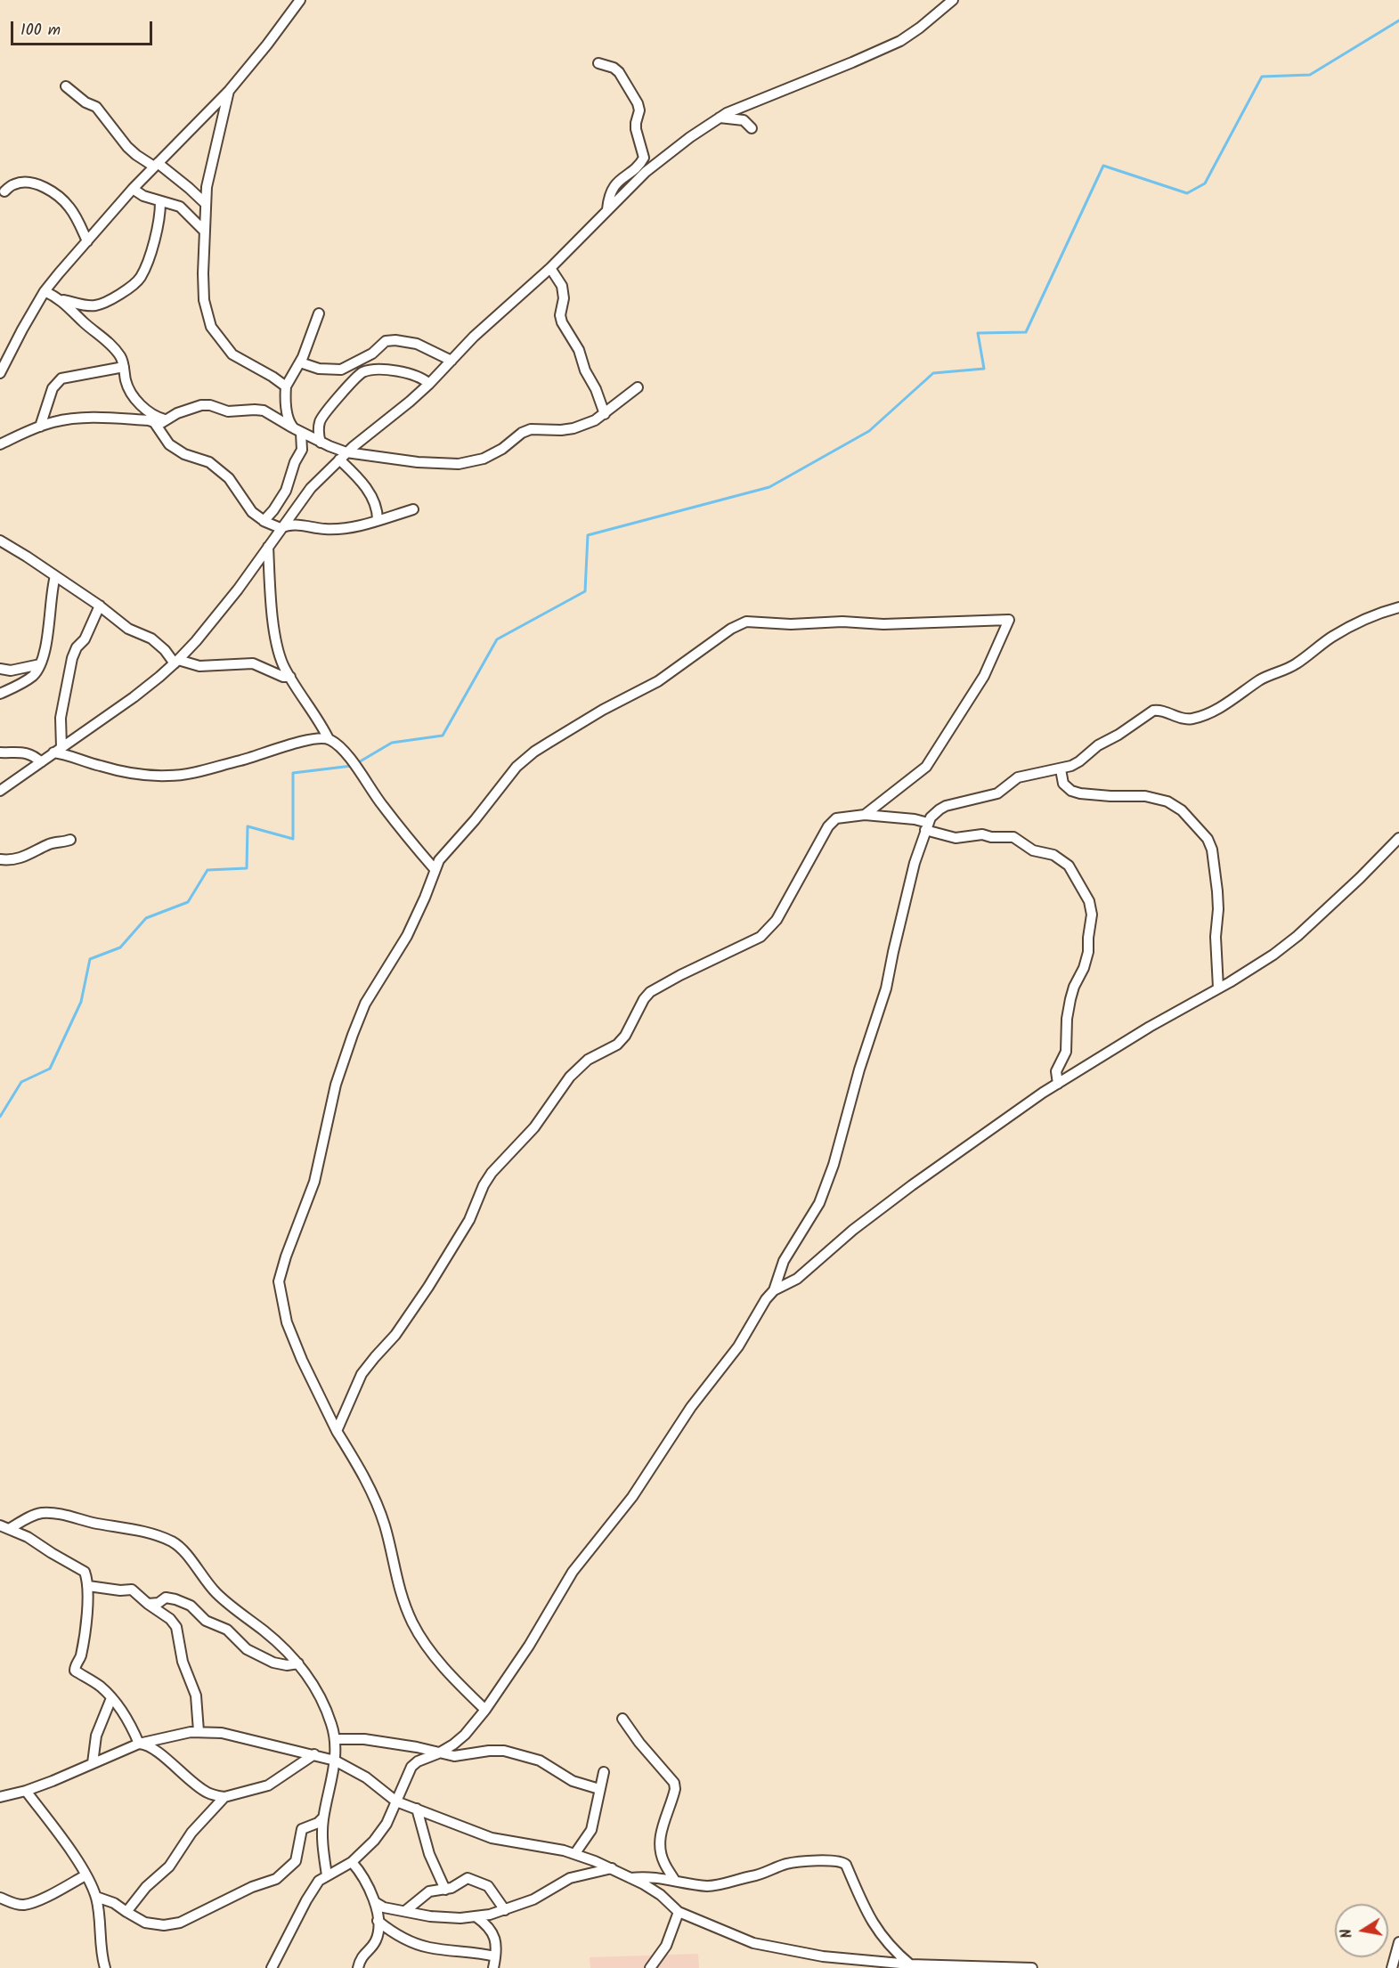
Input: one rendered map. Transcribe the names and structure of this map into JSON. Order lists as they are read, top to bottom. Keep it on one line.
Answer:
{"scale_bar":"100 m","north":"left"}
